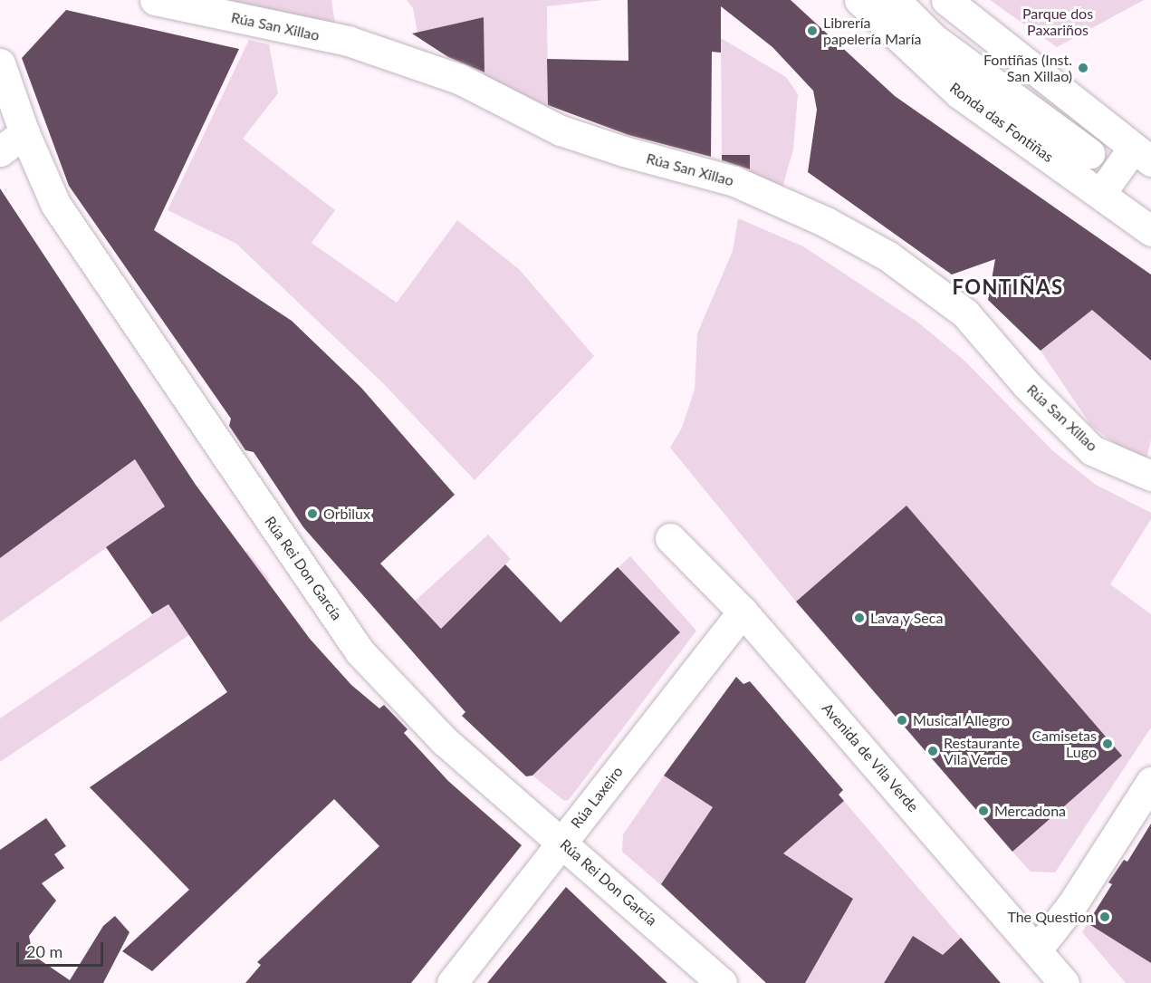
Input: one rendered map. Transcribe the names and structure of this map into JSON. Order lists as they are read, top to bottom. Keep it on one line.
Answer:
{"streets":{"street":["Rúa San Xillao","Ronda das Fontiñas","Rúa Rei Don García","Avenida de Vila Verde","Rúa Laxeiro"]},"crossings":[["Rúa Rei Don García","Rúa Laxeiro"],["Avenida de Vila Verde","Rúa Laxeiro"]],"districts":["FONTIÑAS"],"parks":["Parque dos Paxariños"],"places":["Librería papelería María","Fontiñas (Inst. San Xillao)","Orbilux","Lava y Seca","Musical Allegro","Camisetas Lugo","Restaurante Vila Verde","Mercadona","The Question"],"scale_bar":"20 m"}
